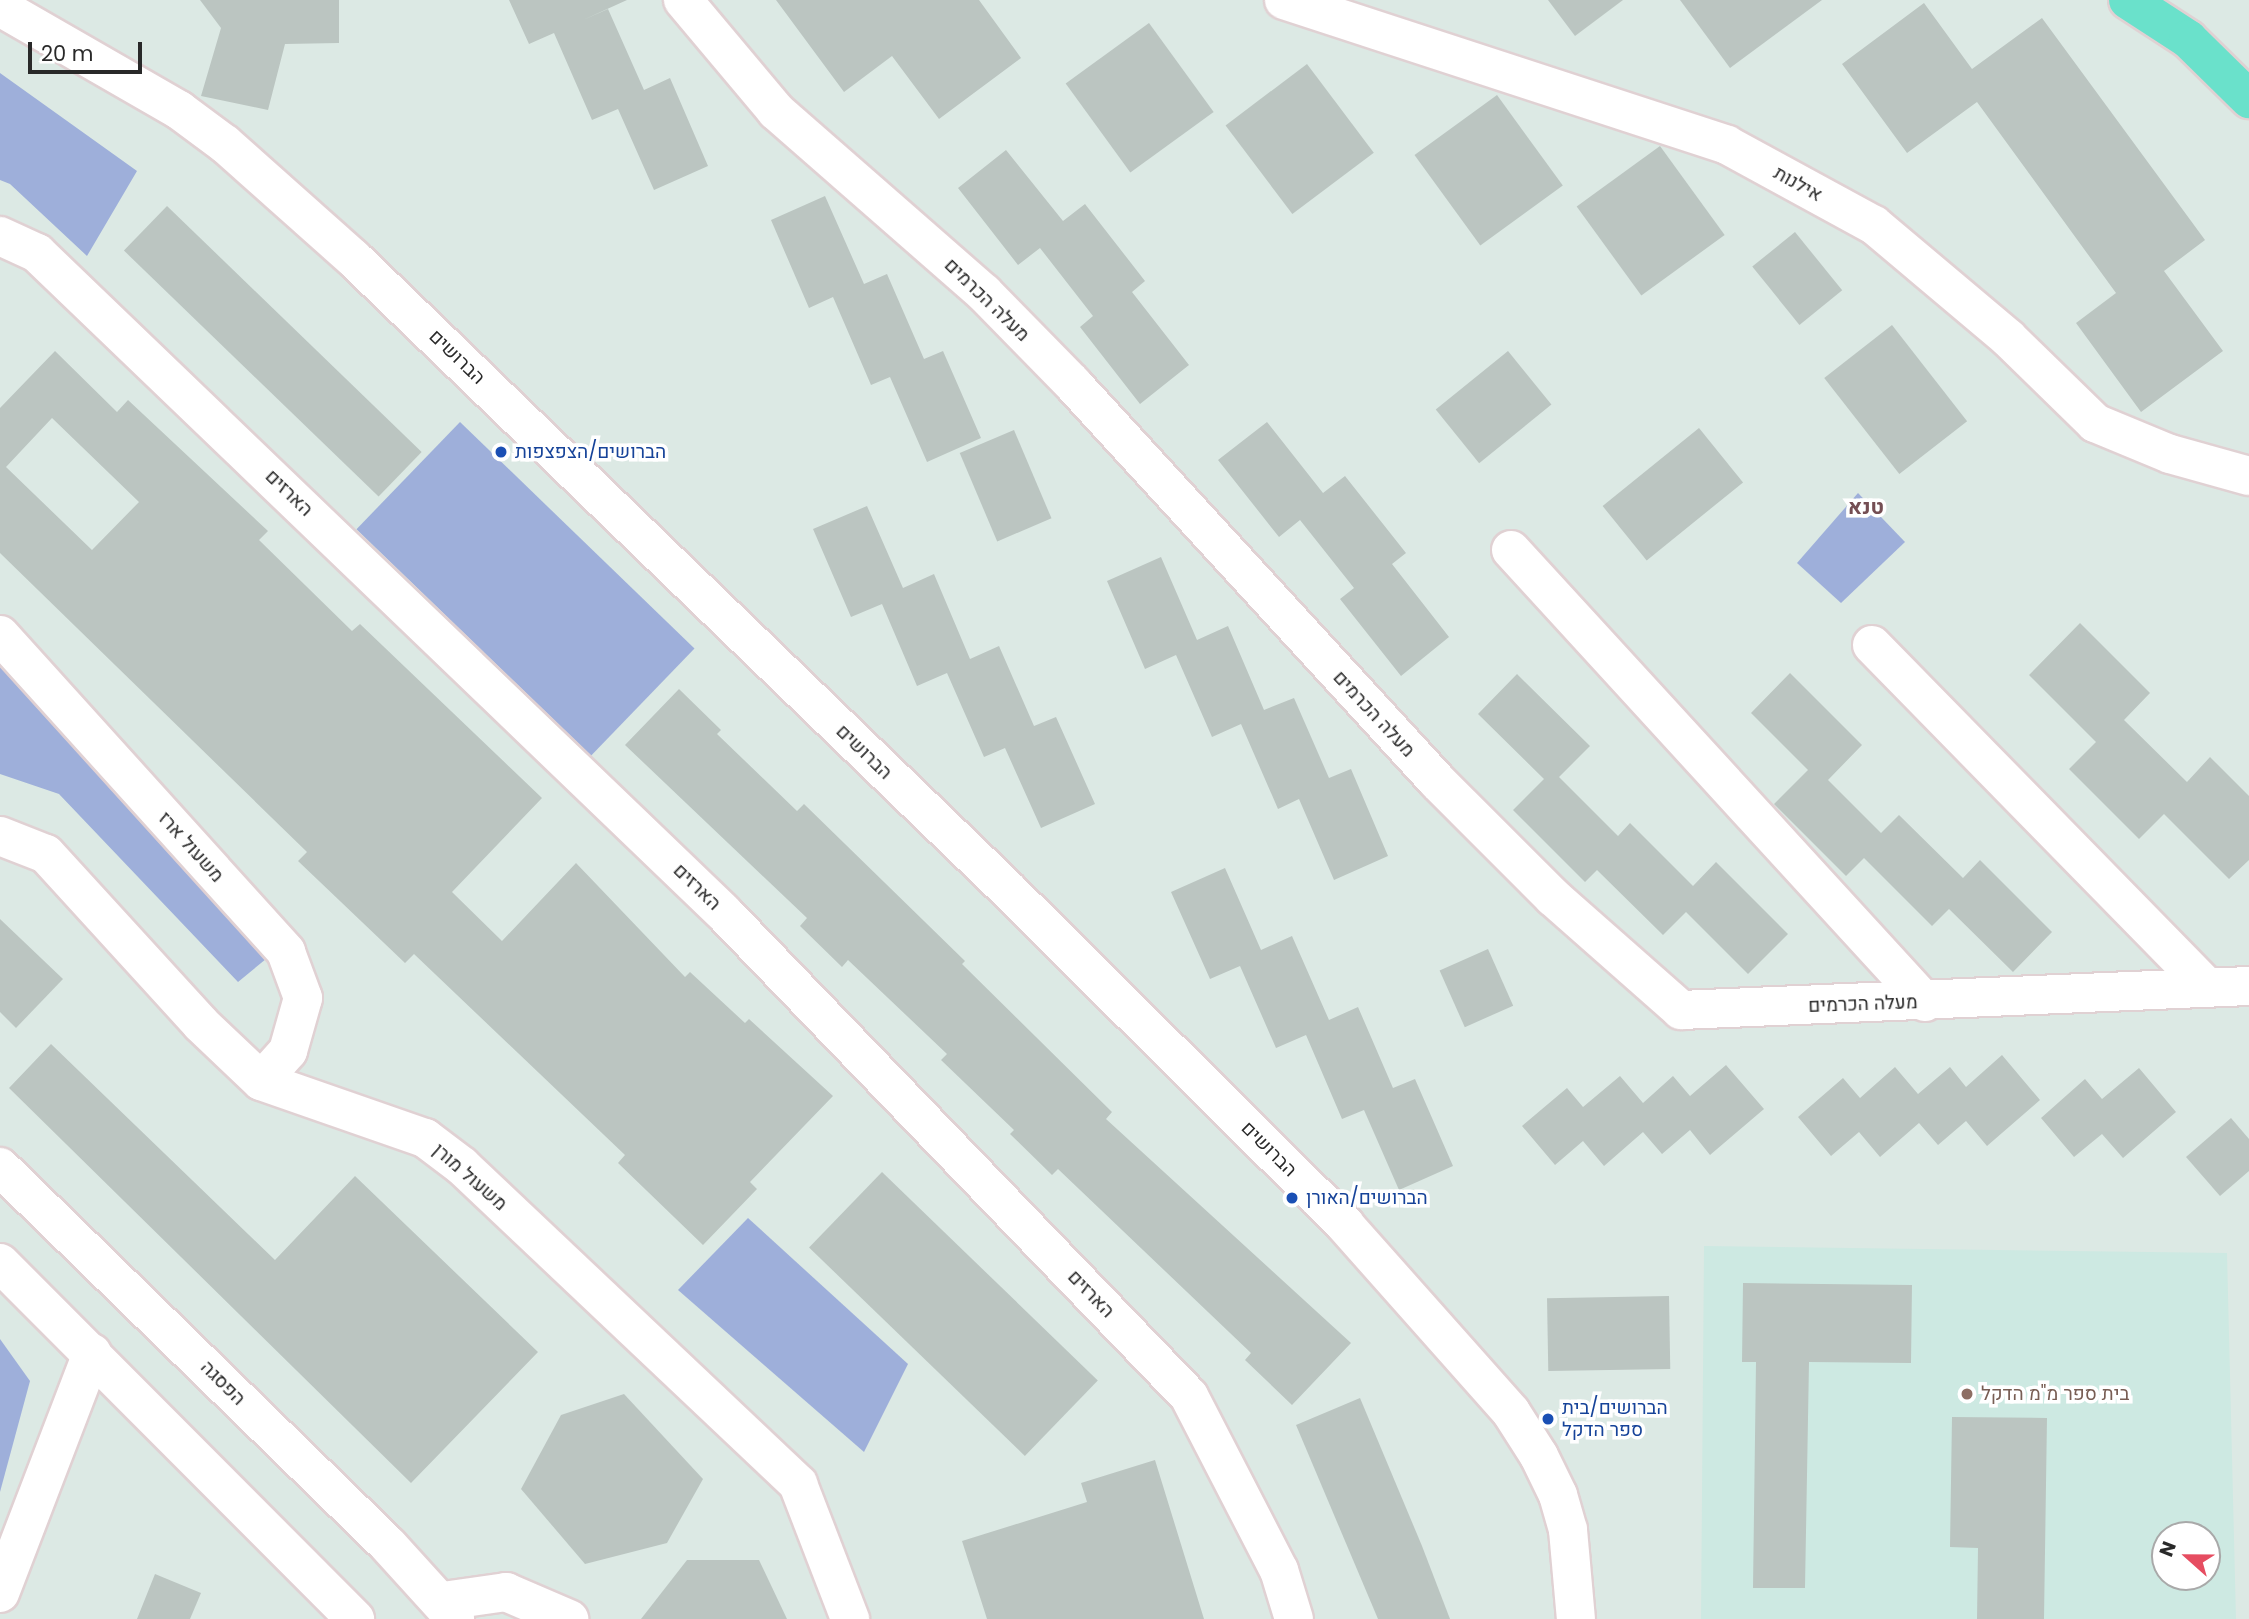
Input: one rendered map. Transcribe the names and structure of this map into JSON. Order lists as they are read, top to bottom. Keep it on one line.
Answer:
{"streets":{"street":["אילנות","מעלה הכרמים","הברושים","הארזים","משעול ארז","משעול מורן","הפסגה"]},"crossings":[["משעול ארז","משעול מורן"]],"districts":["טנא"],"places":["הברושים/הצפצפות","הברושים/האורן","בית ספר מ\"מ הדקל","הברושים/בית ספר הדקל"],"scale_bar":"20 m","north":"left"}
